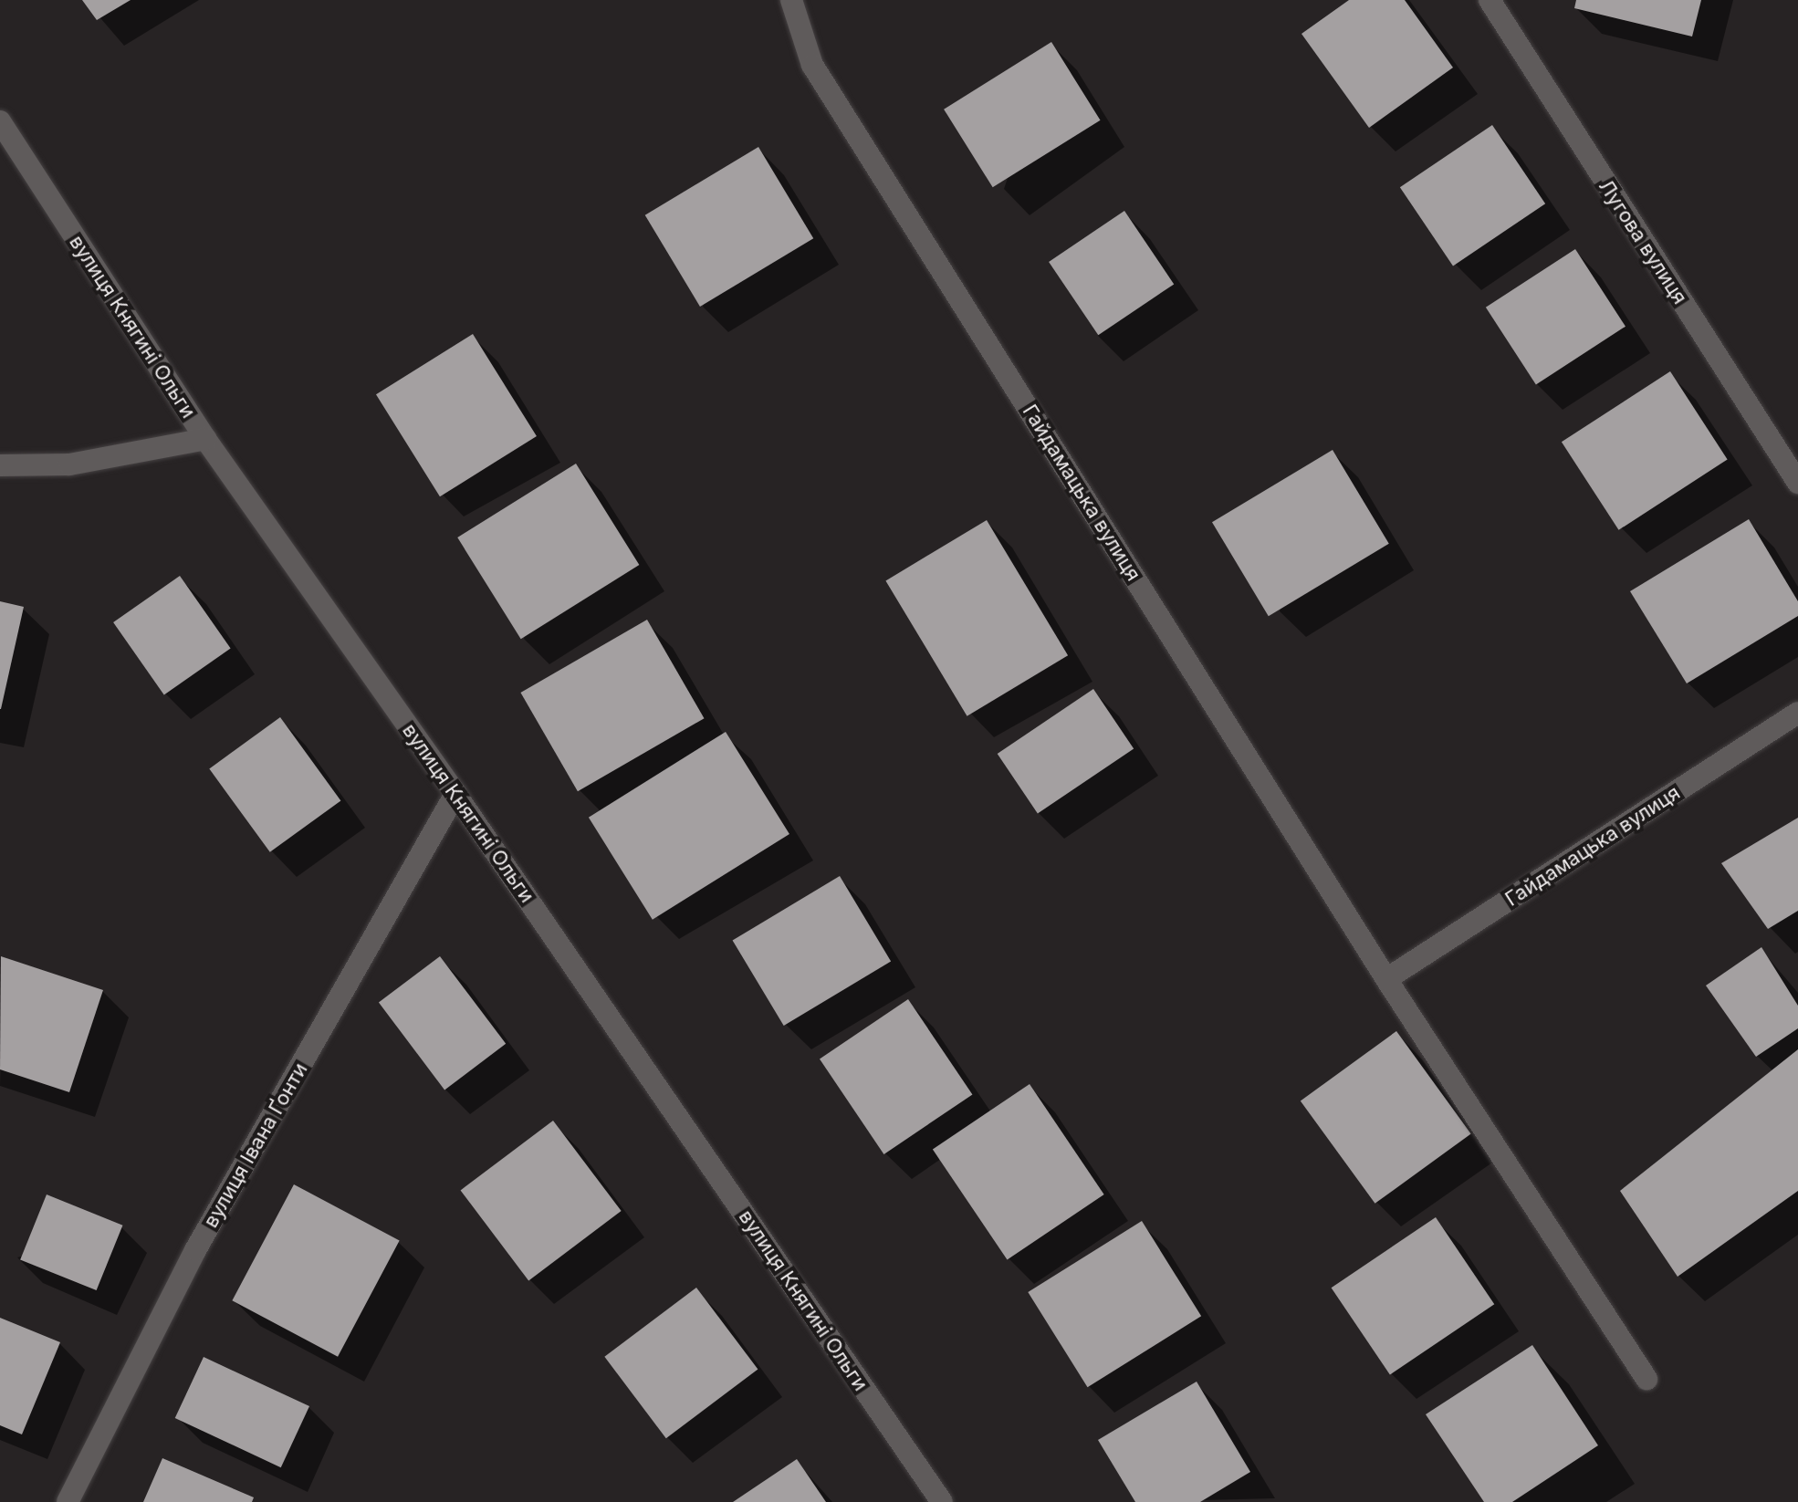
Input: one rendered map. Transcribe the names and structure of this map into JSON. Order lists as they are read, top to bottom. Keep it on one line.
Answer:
{"streets":{"street":["Лугова вулиця","вулиця Княгині Ольги","Гайдамацька вулиця","вулиця Івана Ґонти"]},"crossings":[["вулиця Княгині Ольги","вулиця Івана Ґонти"]]}
